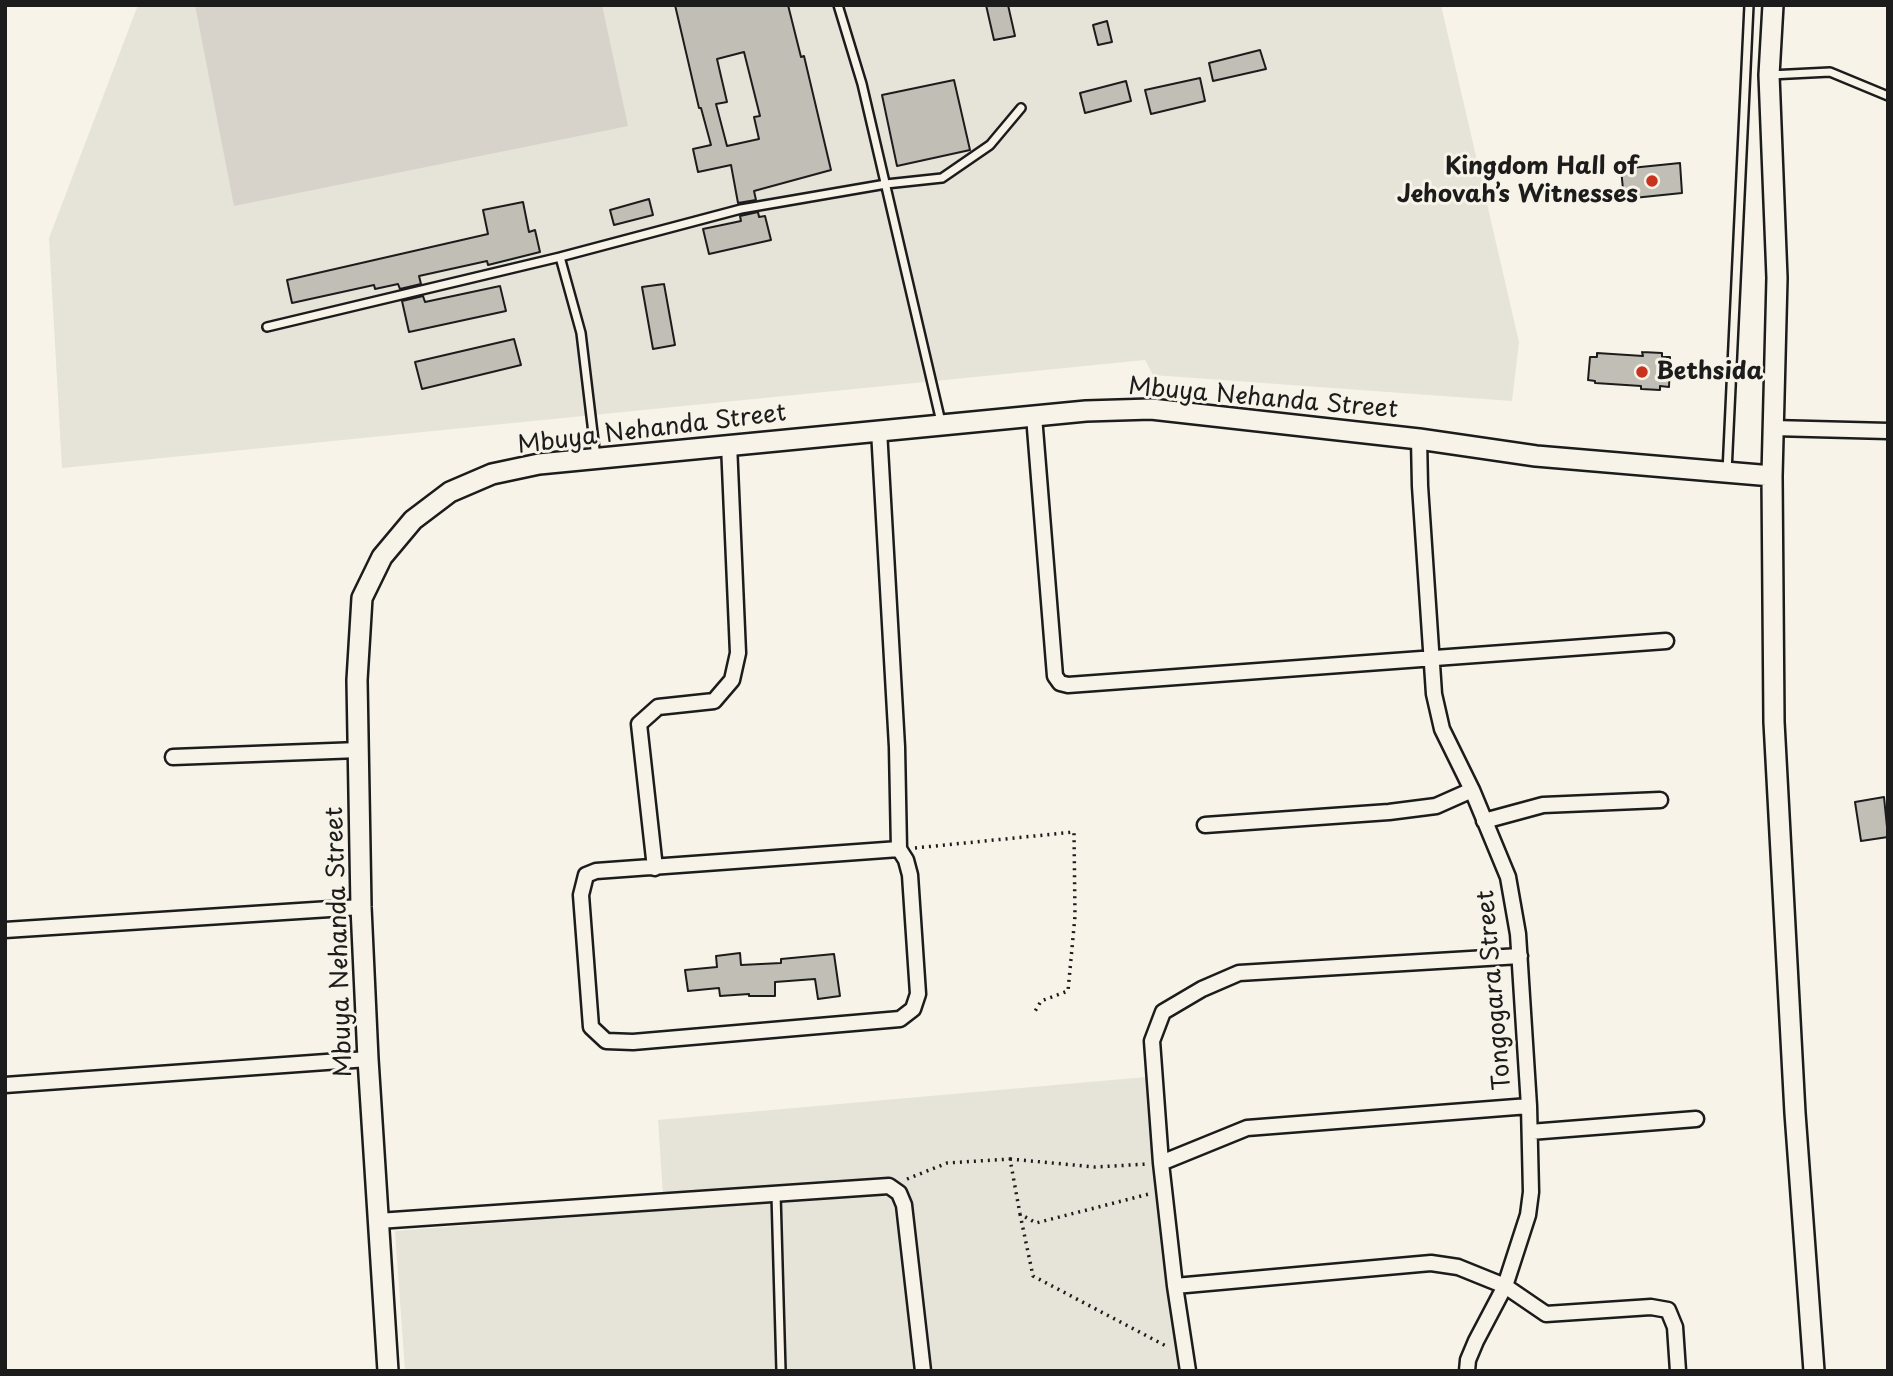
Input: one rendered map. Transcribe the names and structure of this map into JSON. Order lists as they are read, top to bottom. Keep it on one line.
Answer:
{"streets":{"street":["Mbuya Nehanda Street","Tongogara Street"]},"crossings":[["Mbuya Nehanda Street","Tongogara Street"]],"places":["Kingdom Hall of Jehovah’s Witnesses","Bethsida"]}
